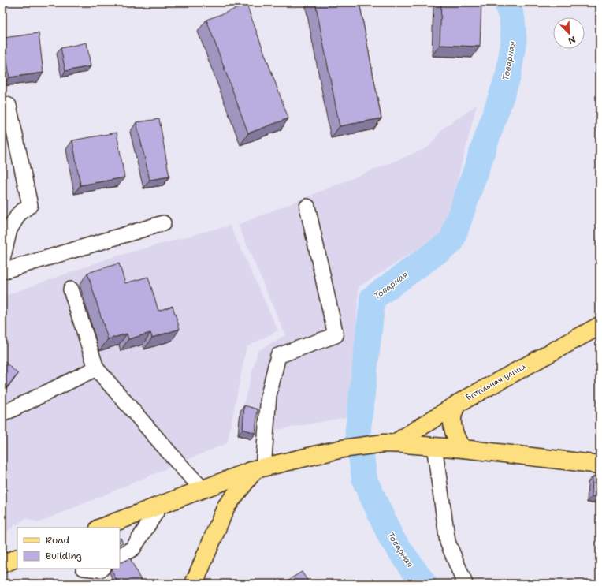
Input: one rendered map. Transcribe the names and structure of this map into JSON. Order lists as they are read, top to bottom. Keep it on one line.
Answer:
{"streets":{"main road":["Батальная улица"]},"water":["Товарная"],"legend":["Road","Building"],"north":"bottom right"}
